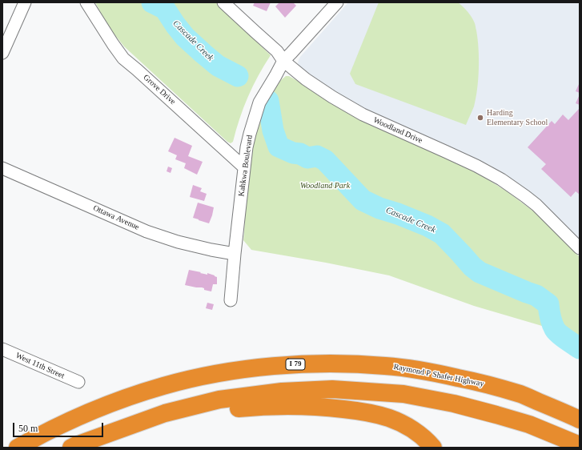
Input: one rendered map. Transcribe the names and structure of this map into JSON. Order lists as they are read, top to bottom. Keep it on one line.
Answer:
{"streets":{"highway":["I 79","Raymond P Shafer Highway"],"street":["Grove Drive","Woodland Drive","Kahkwa Boulevard","Ottawa Avenue","West 11th Street"]},"crossings":[["Grove Drive","Kahkwa Boulevard"],["Woodland Drive","Kahkwa Boulevard"],["Kahkwa Boulevard","Ottawa Avenue"]],"water":["Cascade Creek"],"parks":["Woodland Park"],"places":["Harding Elementary School"],"scale_bar":"50 m"}
